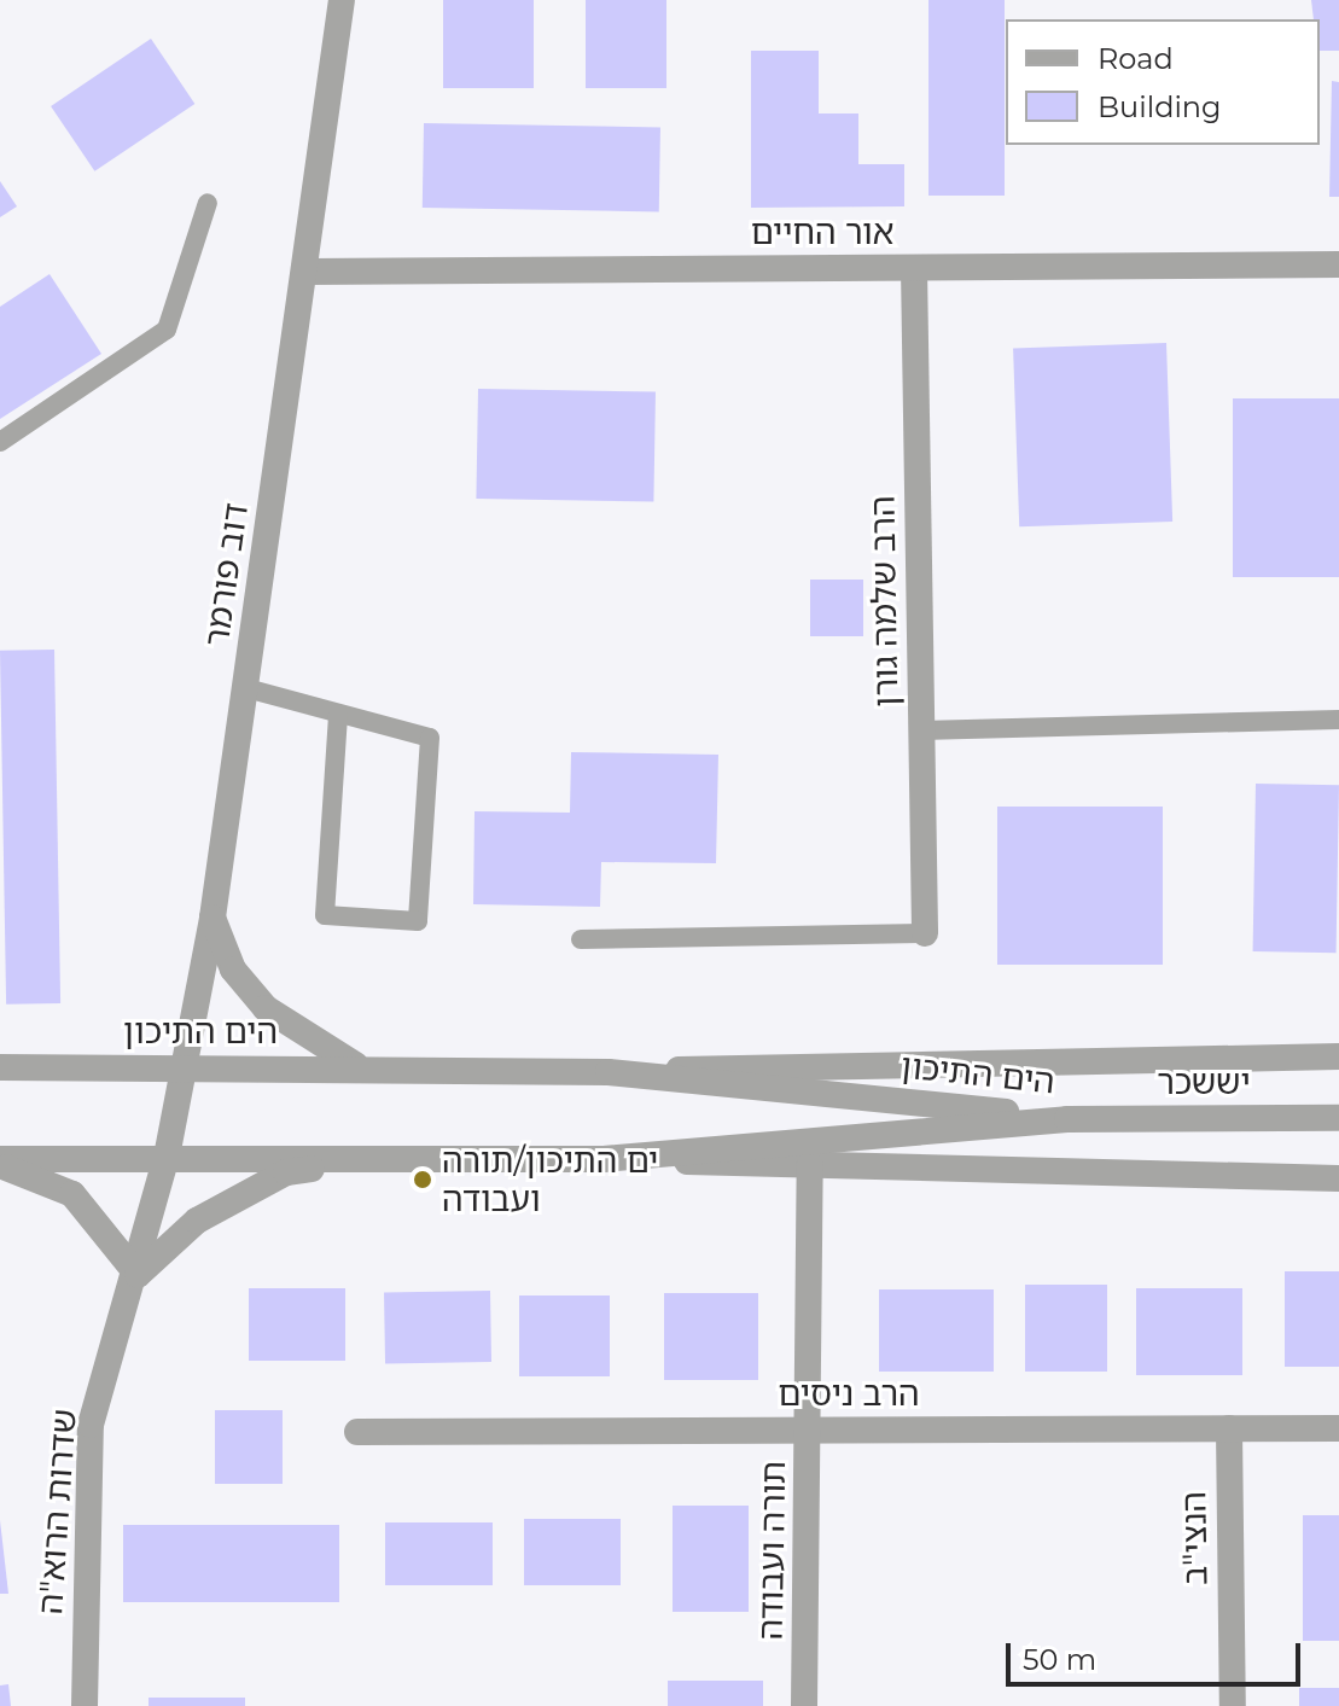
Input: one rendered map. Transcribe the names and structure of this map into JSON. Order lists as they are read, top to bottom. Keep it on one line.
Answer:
{"streets":{"street":["אור החיים","דוב פורמר","הרב שלמה גורן","הים התיכון","יששכר","הרב ניסים","שדרות הרוא\"ה","הנצי\"ב","תורה ועבודה"]},"crossings":[["אור החיים","דוב פורמר"],["אור החיים","הרב שלמה גורן"],["דוב פורמר","הים התיכון"],["דוב פורמר","שדרות הרוא\"ה"],["הים התיכון","יששכר"],["הים התיכון","שדרות הרוא\"ה"],["הרב ניסים","הנצי\"ב"],["הרב ניסים","תורה ועבודה"]],"places":["ים התיכון/תורה ועבודה"],"legend":["Road","Building"],"scale_bar":"50 m"}
